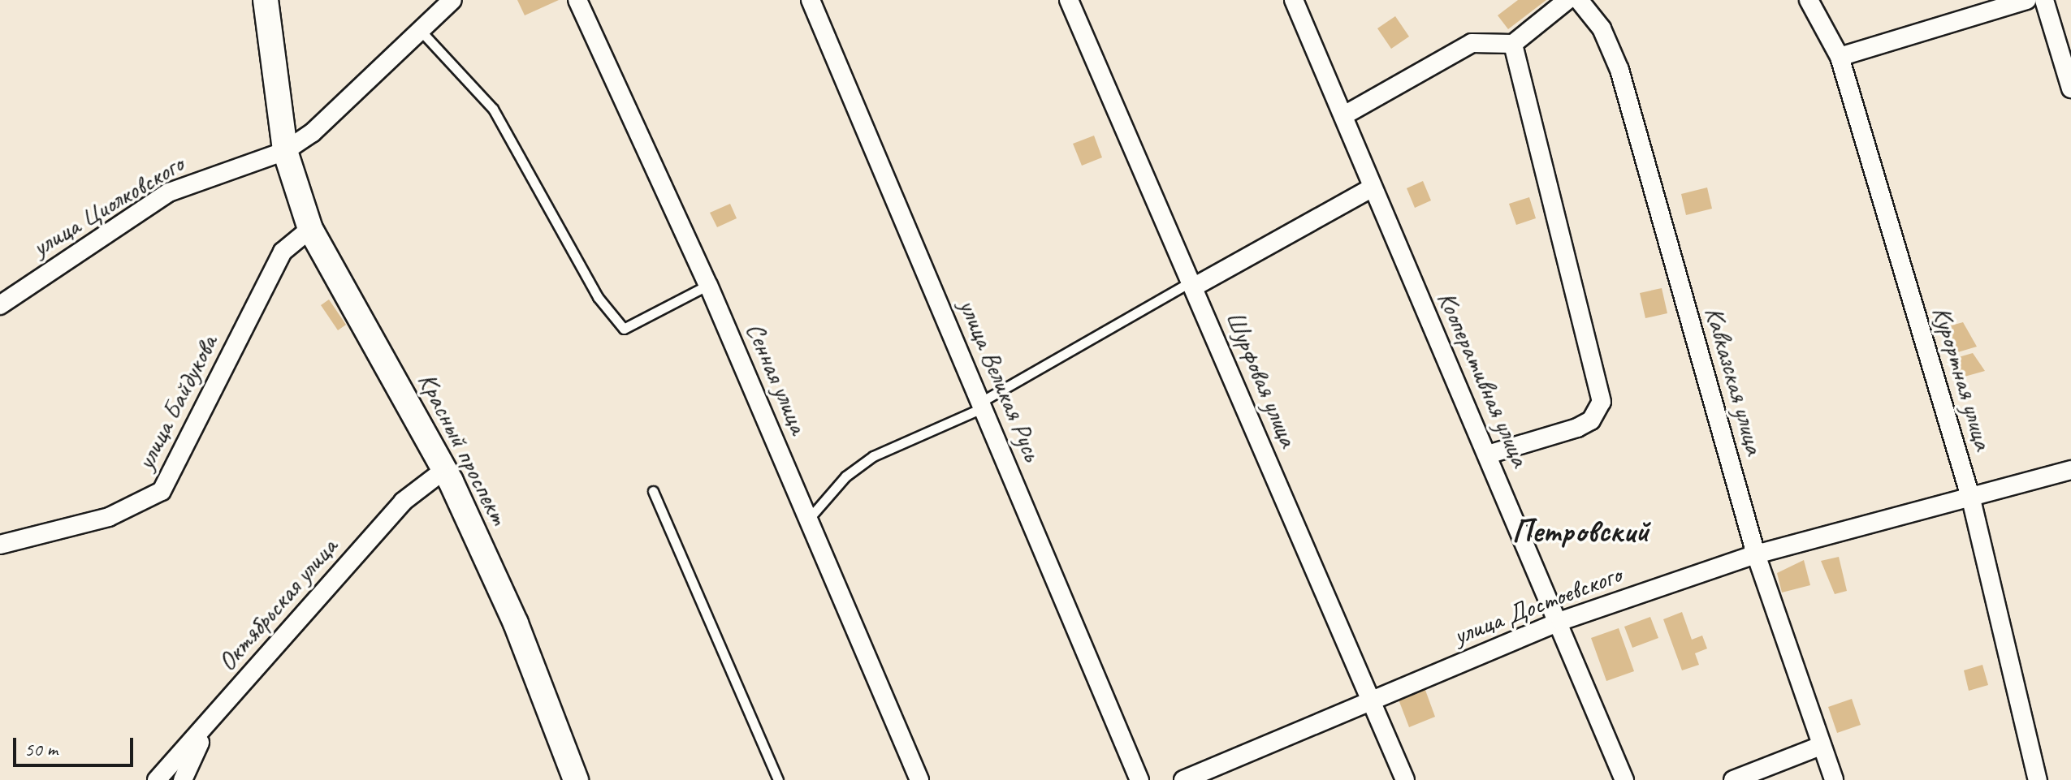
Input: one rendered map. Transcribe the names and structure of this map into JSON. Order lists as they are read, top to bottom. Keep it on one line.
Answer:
{"streets":{"street":["улица Циолковского","Сенная улица","Курортная улица","Шурфовая улица","Кооперативная улица","улица Великая Русь","Кавказская улица","улица Байдукова","Красный проспект","Октябрьская улица","улица Достоевского"]},"crossings":[["улица Циолковского","Красный проспект"],["Курортная улица","улица Достоевского"],["Шурфовая улица","улица Достоевского"],["Кооперативная улица","улица Достоевского"],["Кавказская улица","улица Достоевского"],["улица Байдукова","Красный проспект"],["Красный проспект","Октябрьская улица"]],"districts":["Петровский"],"scale_bar":"50 m"}
